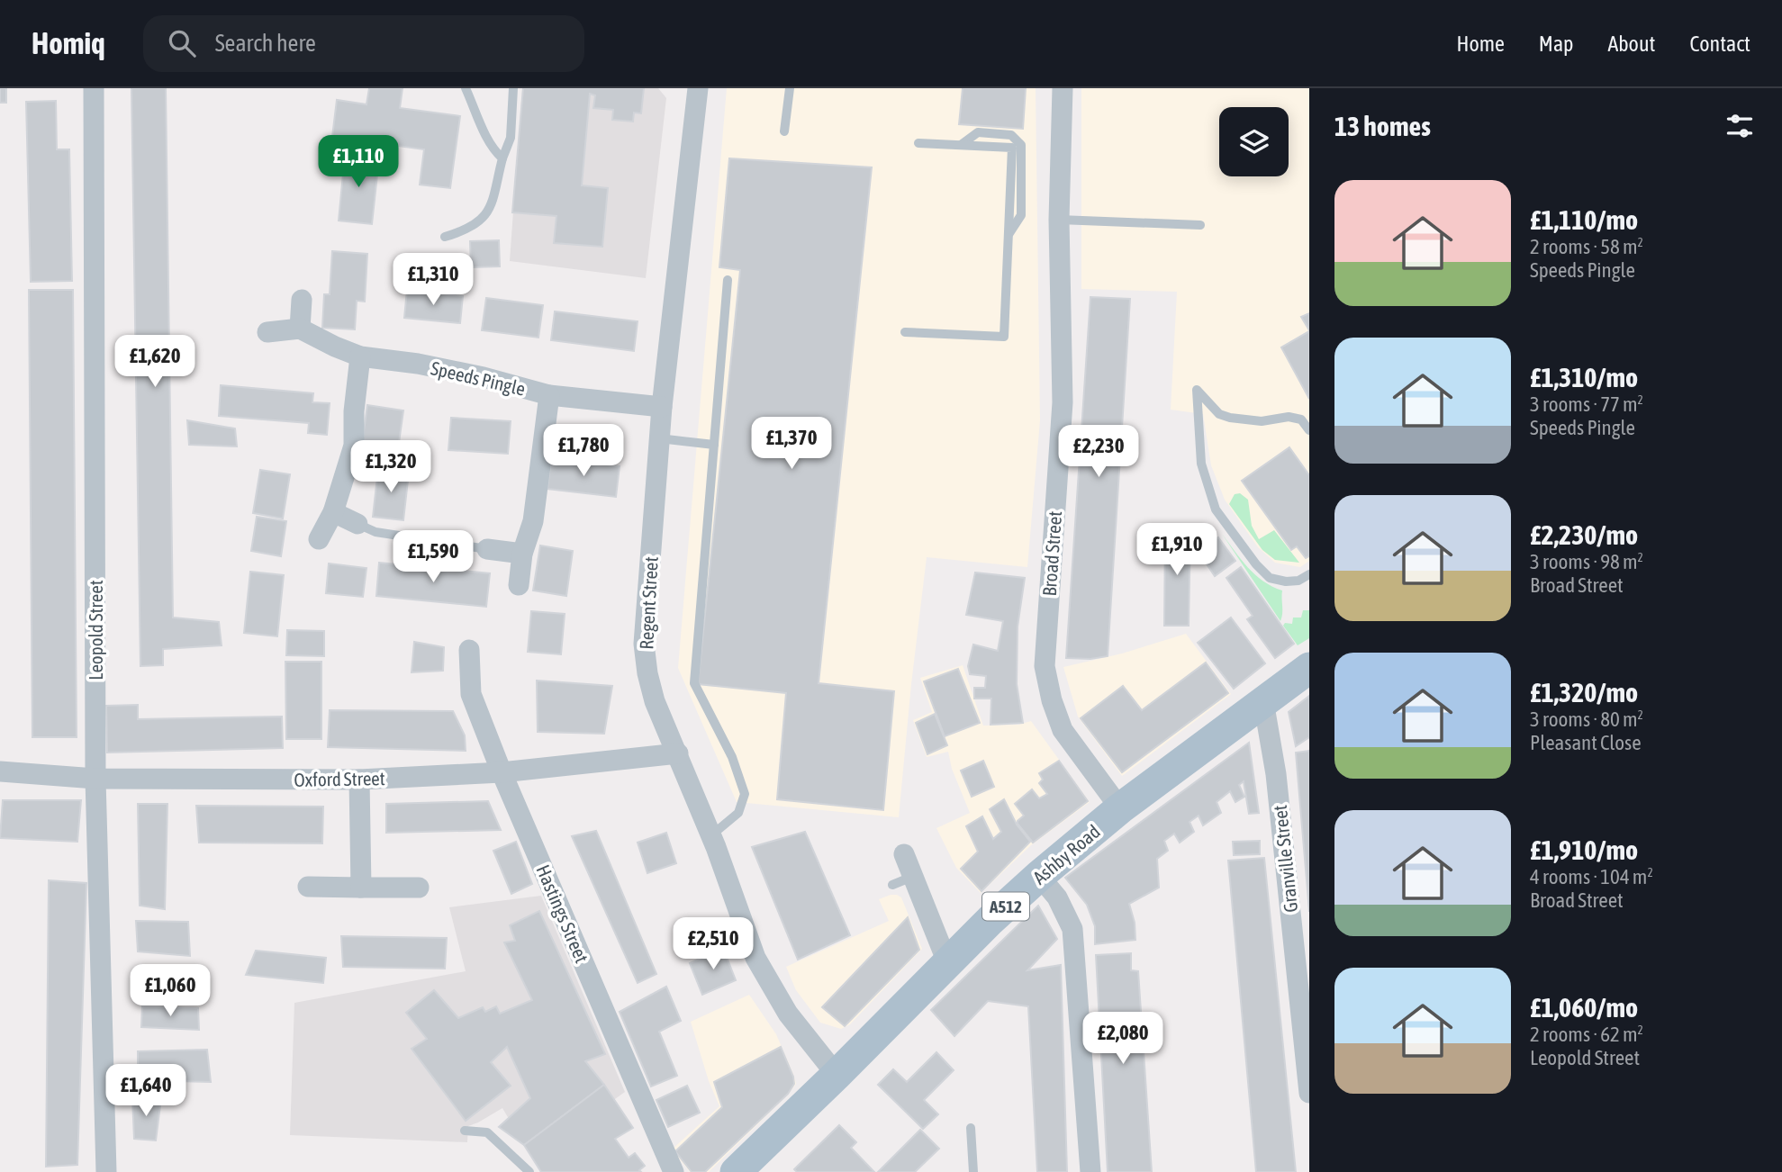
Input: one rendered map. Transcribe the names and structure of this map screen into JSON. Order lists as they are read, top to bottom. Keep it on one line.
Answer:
{"streets":{"main road":["Ashby Road","A512"],"street":["Speeds Pingle","Broad Street","Regent Street","Leopold Street","Oxford Street","Granville Street","Hastings Street"]},"crossings":[["Speeds Pingle","Regent Street"],["Broad Street","Ashby Road"],["Regent Street","Oxford Street"],["Regent Street","Ashby Road"],["Leopold Street","Oxford Street"],["Oxford Street","Hastings Street"],["Ashby Road","Granville Street"]],"page":{"header":"Homiq","search":"Search here","nav":["Home","Map","About","Contact"],"heading":"13 homes","price":["£1,110","£1,310","£1,620","£1,370","£1,780","£2,230","£1,320","£1,910","£1,590","£2,510","£1,060","£2,080","£1,640"],"list":[{"name":"£1,110/mo","note":"2 rooms · 58 m² · Speeds Pingle"},{"name":"£1,310/mo","note":"3 rooms · 77 m² · Speeds Pingle"},{"name":"£2,230/mo","note":"3 rooms · 98 m² · Broad Street"},{"name":"£1,320/mo","note":"3 rooms · 80 m² · Pleasant Close"},{"name":"£1,910/mo","note":"4 rooms · 104 m² · Broad Street"},{"name":"£1,060/mo","note":"2 rooms · 62 m² · Leopold Street"}]}}
